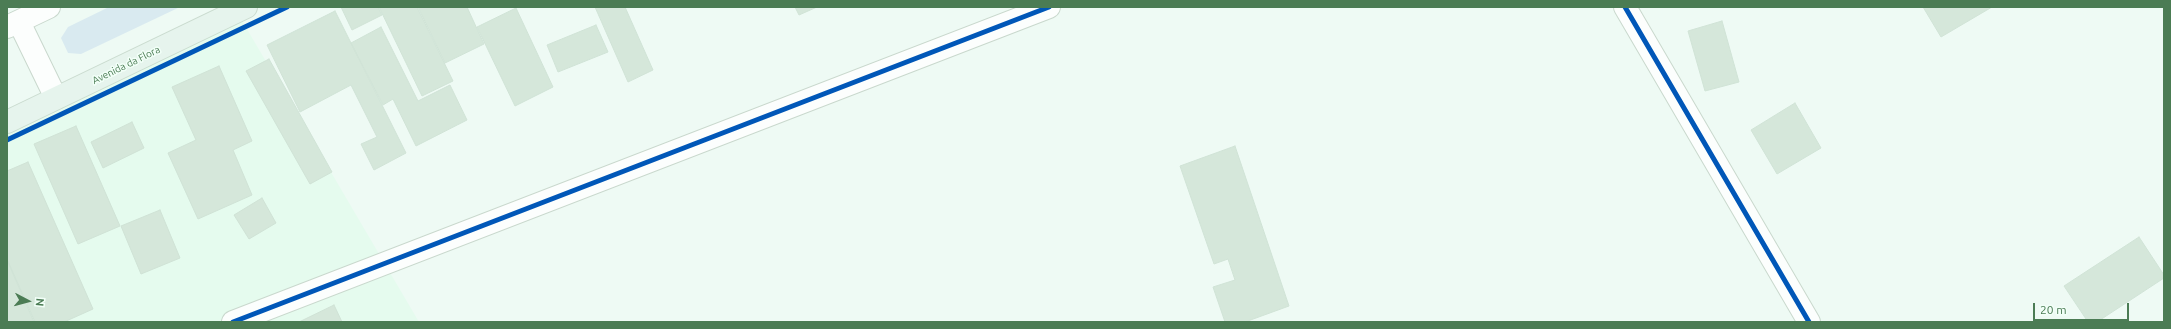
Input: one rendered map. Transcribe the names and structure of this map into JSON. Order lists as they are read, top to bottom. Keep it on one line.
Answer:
{"streets":{"main road":["Avenida da Flora"]},"scale_bar":"20 m","north":"right"}
